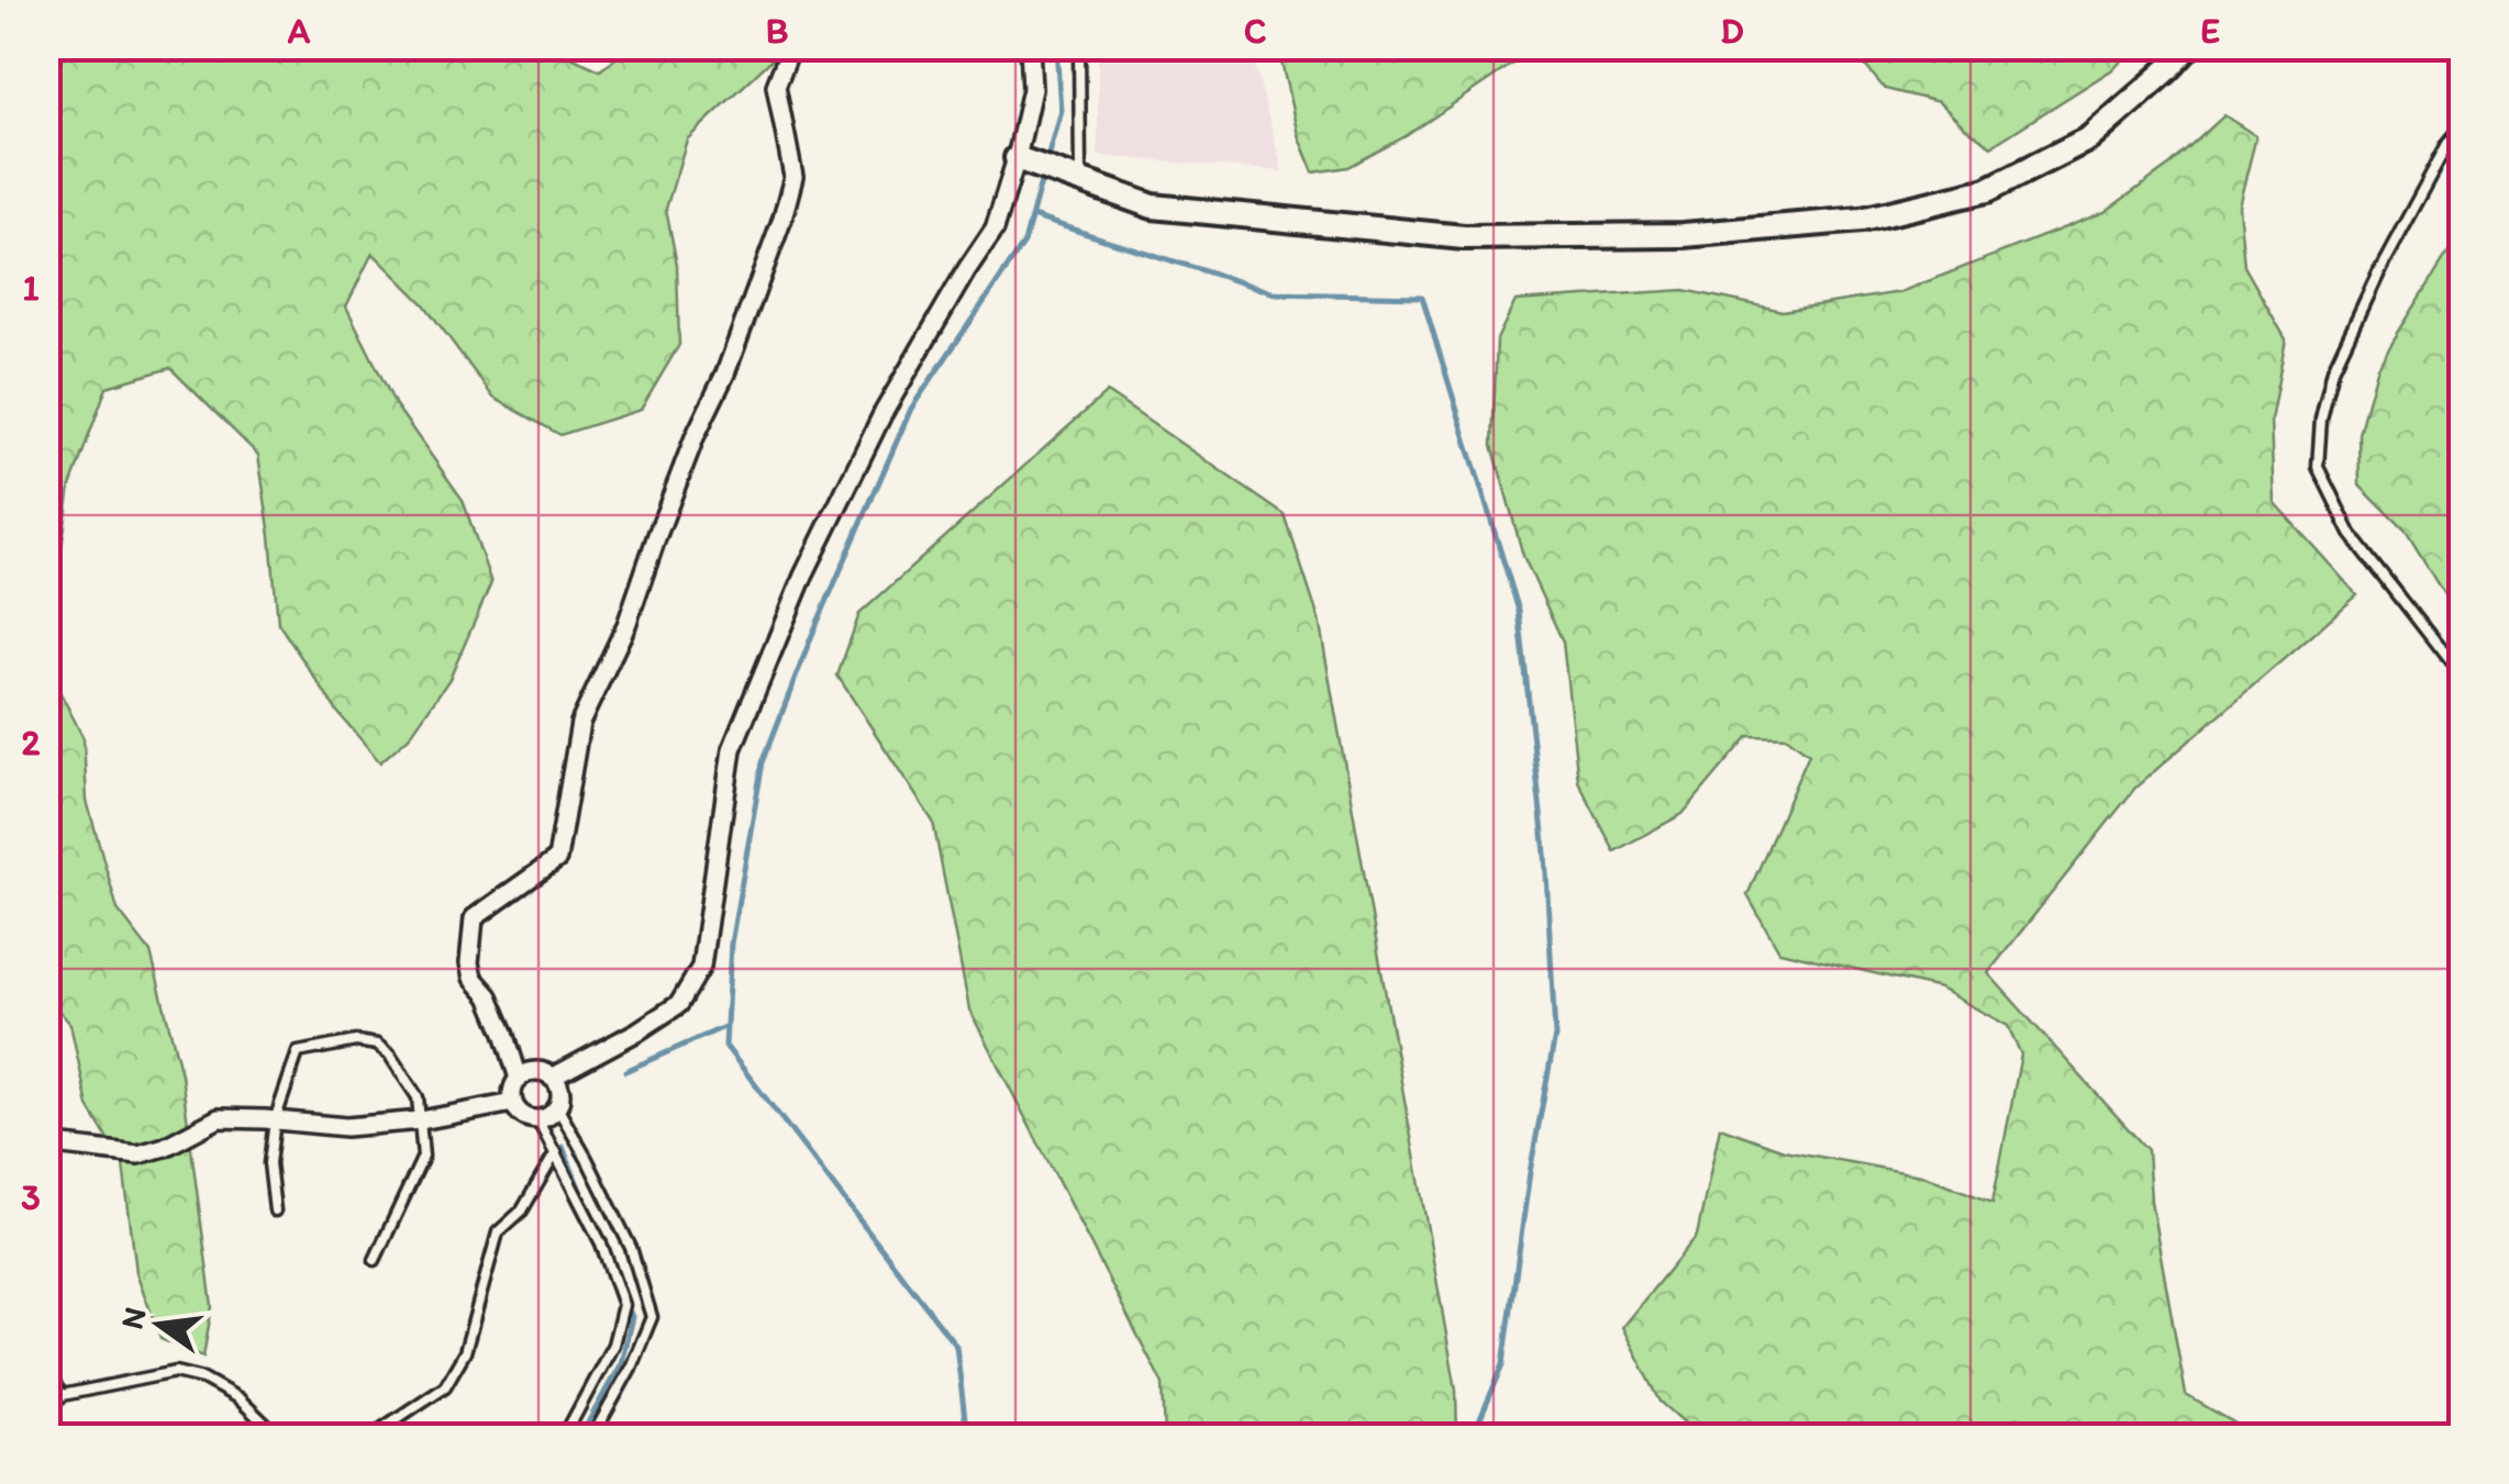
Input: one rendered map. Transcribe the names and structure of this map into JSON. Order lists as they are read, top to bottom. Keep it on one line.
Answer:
{"north":"left","grid":{"columns":["A","B","C","D","E"],"rows":["1","2","3"]}}
